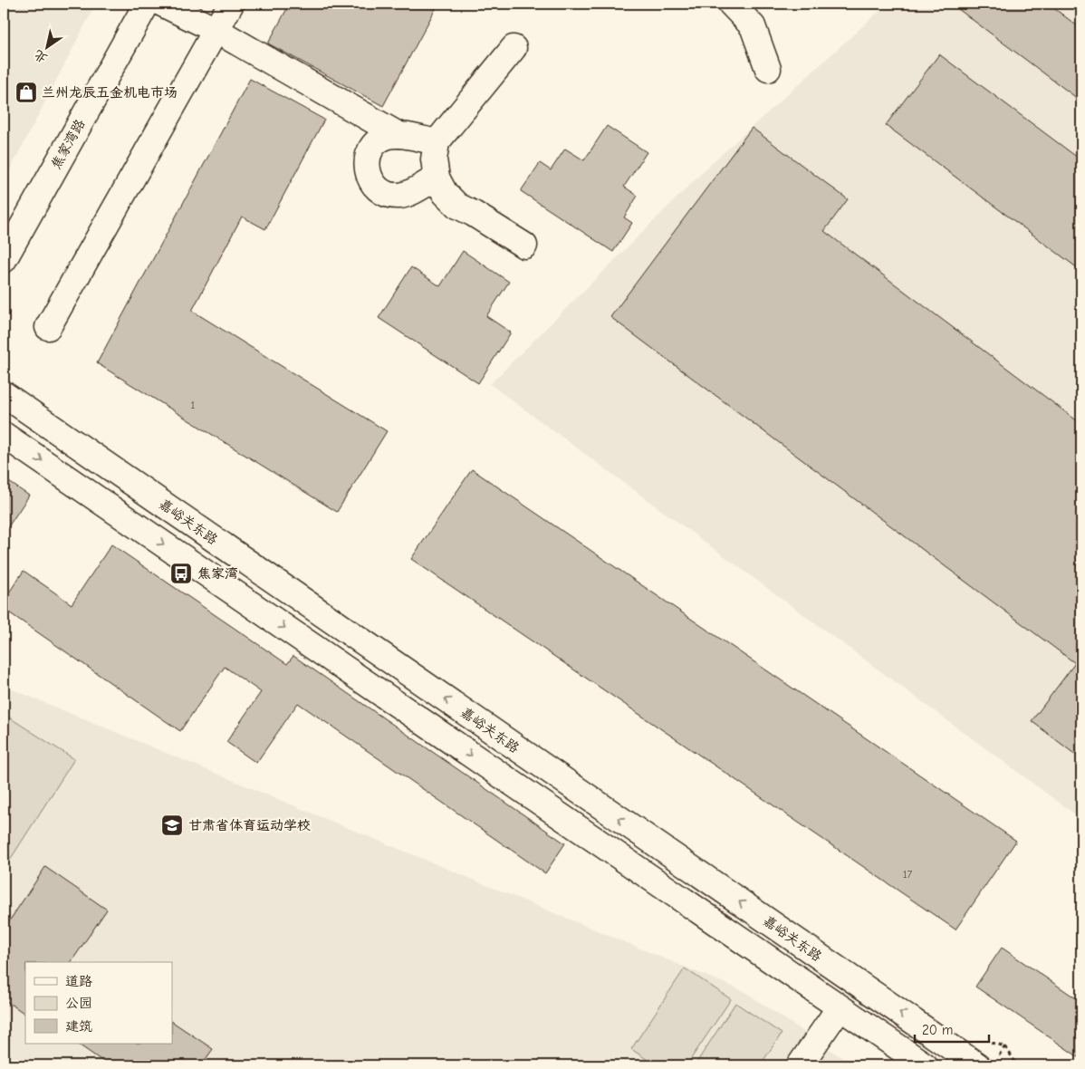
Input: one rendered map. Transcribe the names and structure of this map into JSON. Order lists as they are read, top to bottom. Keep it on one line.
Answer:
{"streets":{"main road":["焦家湾路","嘉峪关东路"]},"places":{"shop":["兰州龙辰五金机电市场"],"bus stop":["焦家湾"],"school or university":["甘肃省体育运动学校"]},"house_numbers":["1","17"],"legend":["道路","公园","建筑"],"scale_bar":"20 m","north":"bottom left"}
